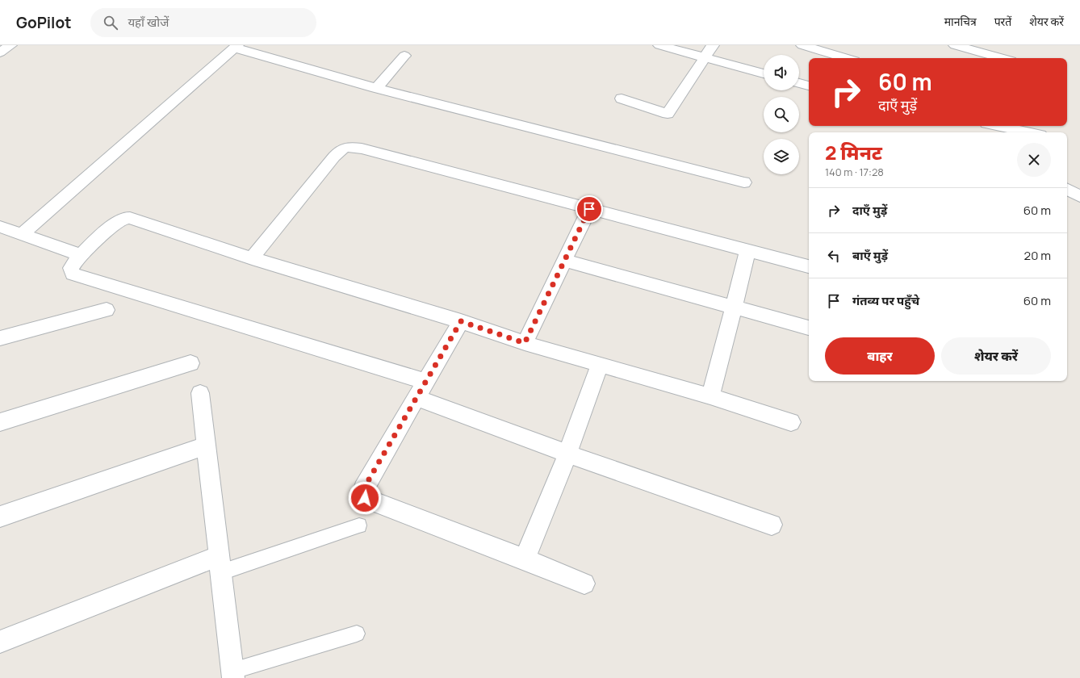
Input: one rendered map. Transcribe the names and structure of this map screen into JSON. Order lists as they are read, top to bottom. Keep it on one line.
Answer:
{"page":{"header":"GoPilot","search":"यहाँ खोजें","nav":["मानचित्र","परतें","शेयर करें"],"turn":["60 m","दाएँ मुड़ें"],"heading":["2 मिनट","140 m · 17:28"],"list":[{"name":"दाएँ मुड़ें","value":"60 m"},{"name":"बाएँ मुड़ें","value":"20 m"},{"name":"गंतव्य पर पहुँचे","value":"60 m"}],"buttons":["बाहर","शेयर करें"]}}
